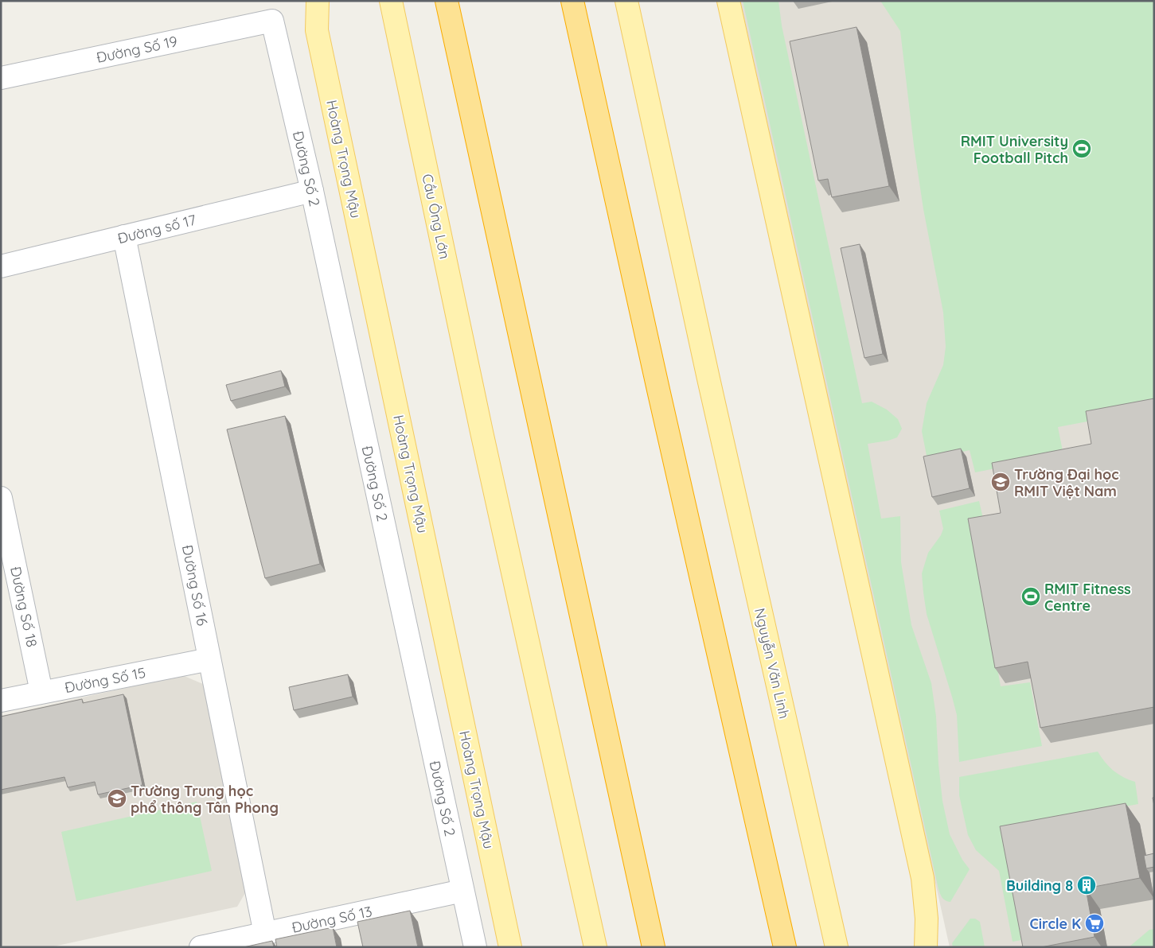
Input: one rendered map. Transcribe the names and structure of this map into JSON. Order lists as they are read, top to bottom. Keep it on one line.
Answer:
{"streets":{"main road":["Hoàng Trọng Mậu","Cầu Ông Lớn","Nguyễn Văn Linh"],"street":["Đường Số 19","Đường Số 2","Đường số 17","Đường Số 16","Đường Số 18","Đường Số 15","Đường Số 13"]},"crossings":[["Đường Số 19","Đường Số 2"],["Đường Số 2","Đường số 17"],["Đường Số 2","Đường Số 13"],["Đường số 17","Đường Số 16"],["Đường Số 16","Đường Số 15"],["Đường Số 16","Đường Số 13"],["Đường Số 18","Đường Số 15"]],"places":{"sports":["RMIT University Football Pitch","RMIT Fitness Centre"],"school or university":["Trường Đại học RMIT Việt Nam","Trường Trung học phổ thông Tân Phong"],"building":["Building 8"],"supermarket":["Circle K"]}}
